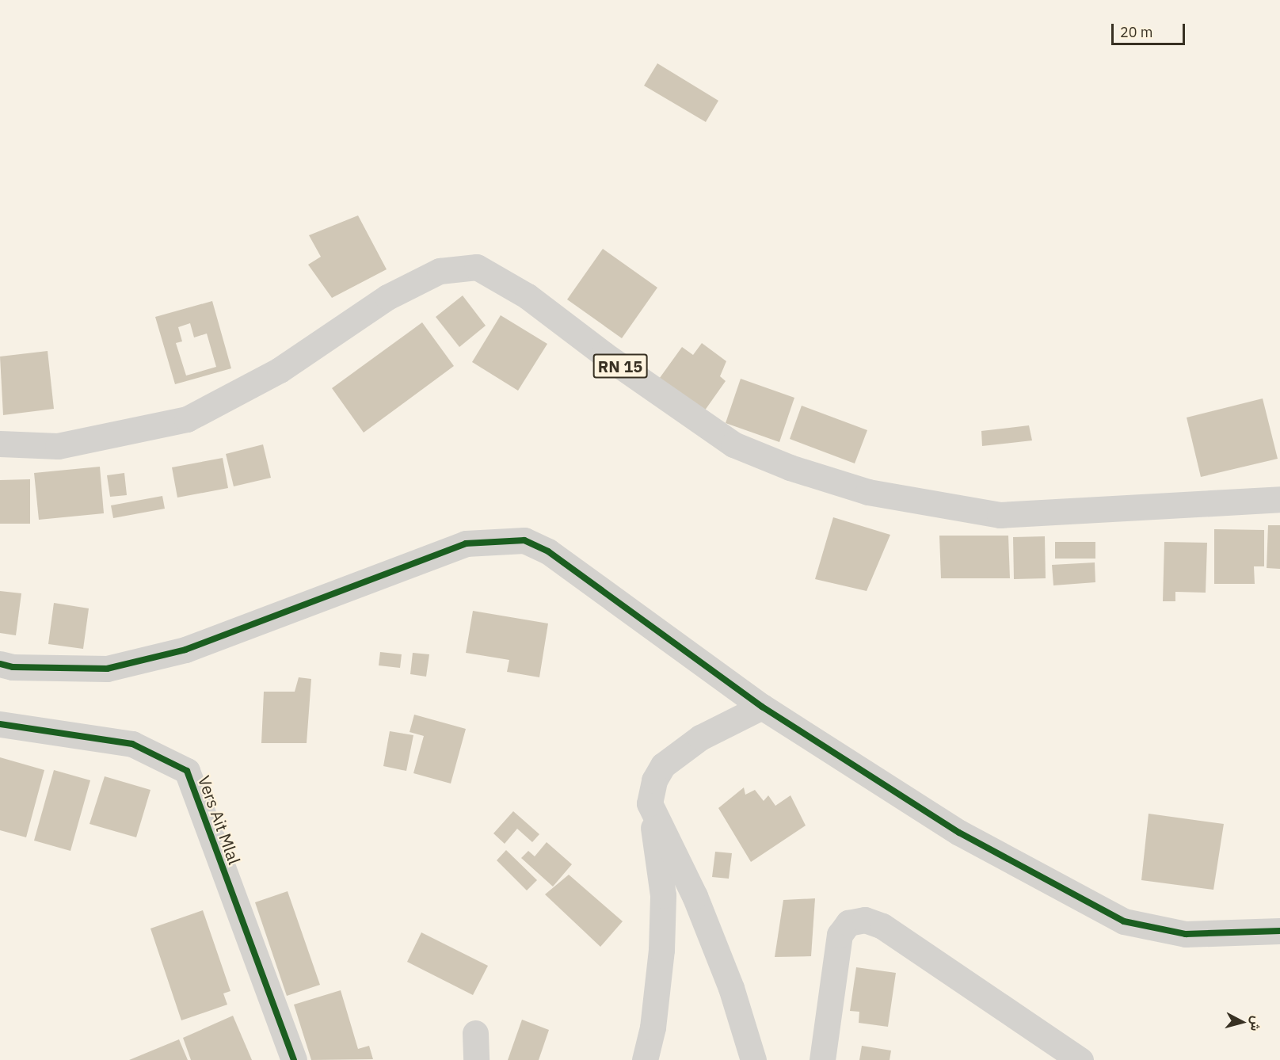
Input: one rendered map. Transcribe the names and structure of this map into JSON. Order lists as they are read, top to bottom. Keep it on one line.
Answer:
{"streets":{"street":["RN 15","Vers Ait Mlal"]},"scale_bar":"20 m","north":"right"}
